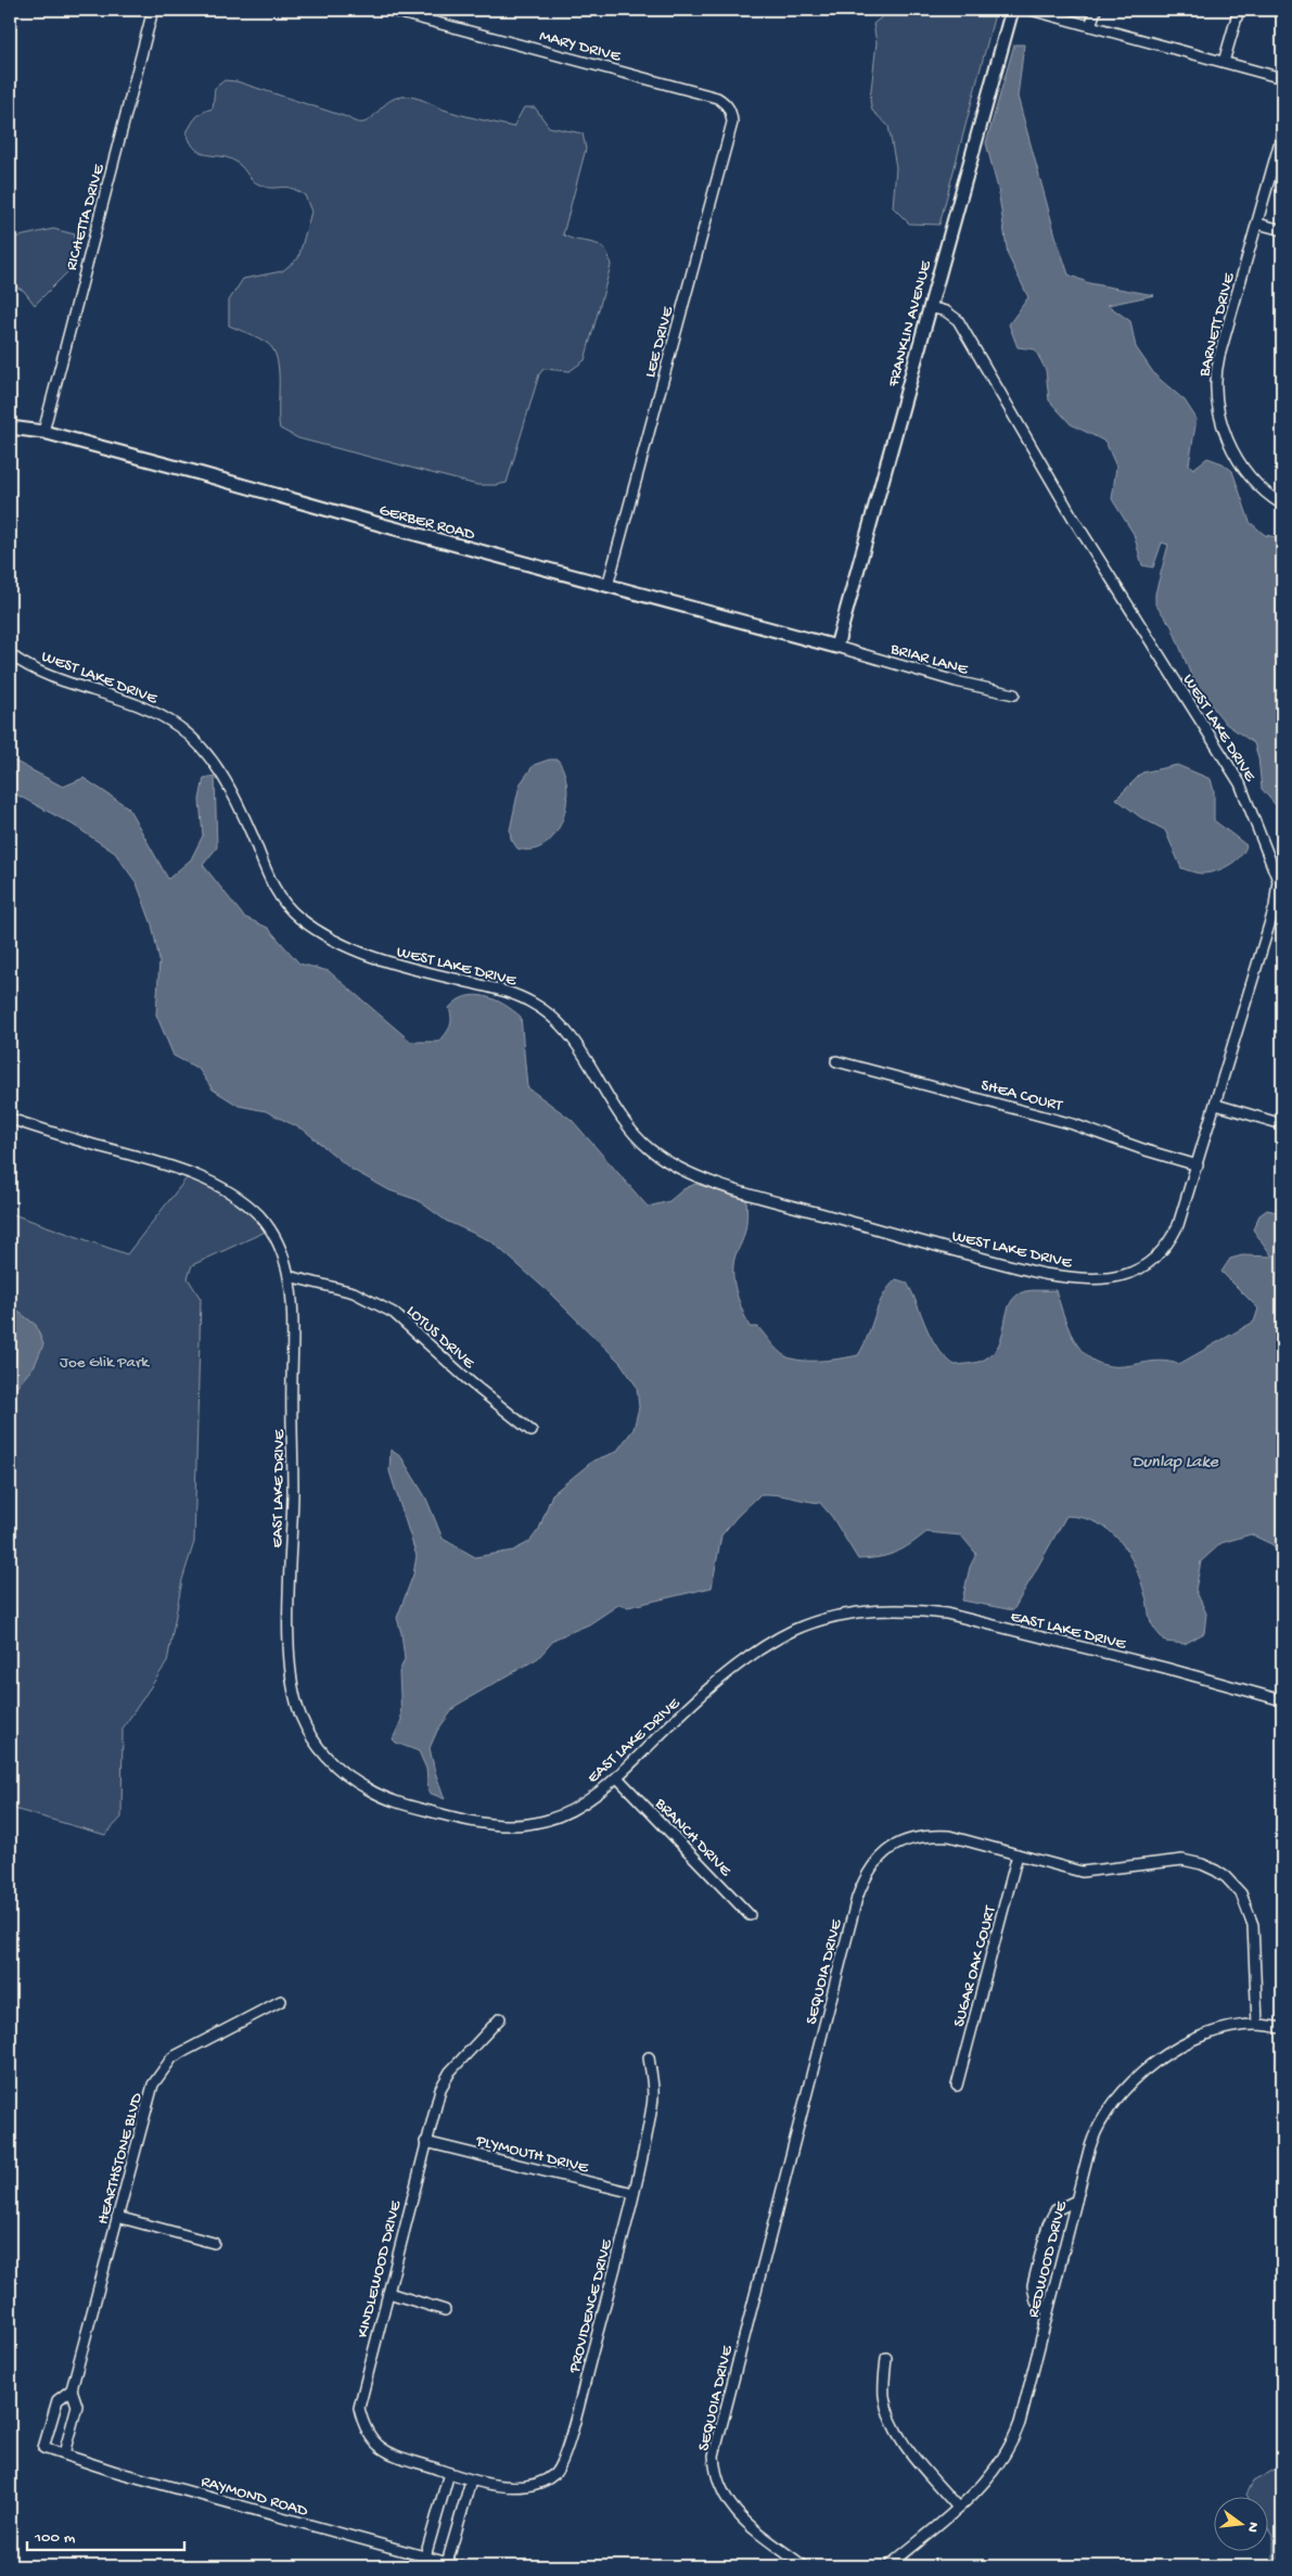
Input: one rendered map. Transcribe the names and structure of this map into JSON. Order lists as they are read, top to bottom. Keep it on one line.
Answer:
{"streets":{"street":["MARY DRIVE","RICHETTA DRIVE","FRANKLIN AVENUE","BARNETT DRIVE","LEE DRIVE","GERBER ROAD","BRIAR LANE","WEST LAKE DRIVE","SHEA COURT","LOTUS DRIVE","EAST LAKE DRIVE","BRANCH DRIVE","SUGAR OAK COURT","SEQUOIA DRIVE","PLYMOUTH DRIVE","HEARTHSTONE BLVD","REDWOOD DRIVE","KINDLEWOOD DRIVE","PROVIDENCE DRIVE","RAYMOND ROAD"]},"crossings":[["MARY DRIVE","LEE DRIVE"],["RICHETTA DRIVE","GERBER ROAD"],["FRANKLIN AVENUE","GERBER ROAD"],["FRANKLIN AVENUE","BRIAR LANE"],["FRANKLIN AVENUE","WEST LAKE DRIVE"],["LEE DRIVE","GERBER ROAD"],["GERBER ROAD","BRIAR LANE"],["WEST LAKE DRIVE","SHEA COURT"],["LOTUS DRIVE","EAST LAKE DRIVE"],["EAST LAKE DRIVE","BRANCH DRIVE"],["SUGAR OAK COURT","SEQUOIA DRIVE"],["SEQUOIA DRIVE","REDWOOD DRIVE"],["PLYMOUTH DRIVE","KINDLEWOOD DRIVE"],["PLYMOUTH DRIVE","PROVIDENCE DRIVE"],["HEARTHSTONE BLVD","RAYMOND ROAD"],["KINDLEWOOD DRIVE","PROVIDENCE DRIVE"]],"water":["Dunlap Lake"],"parks":["Joe Glik Park"],"scale_bar":"100 m","north":"right"}
